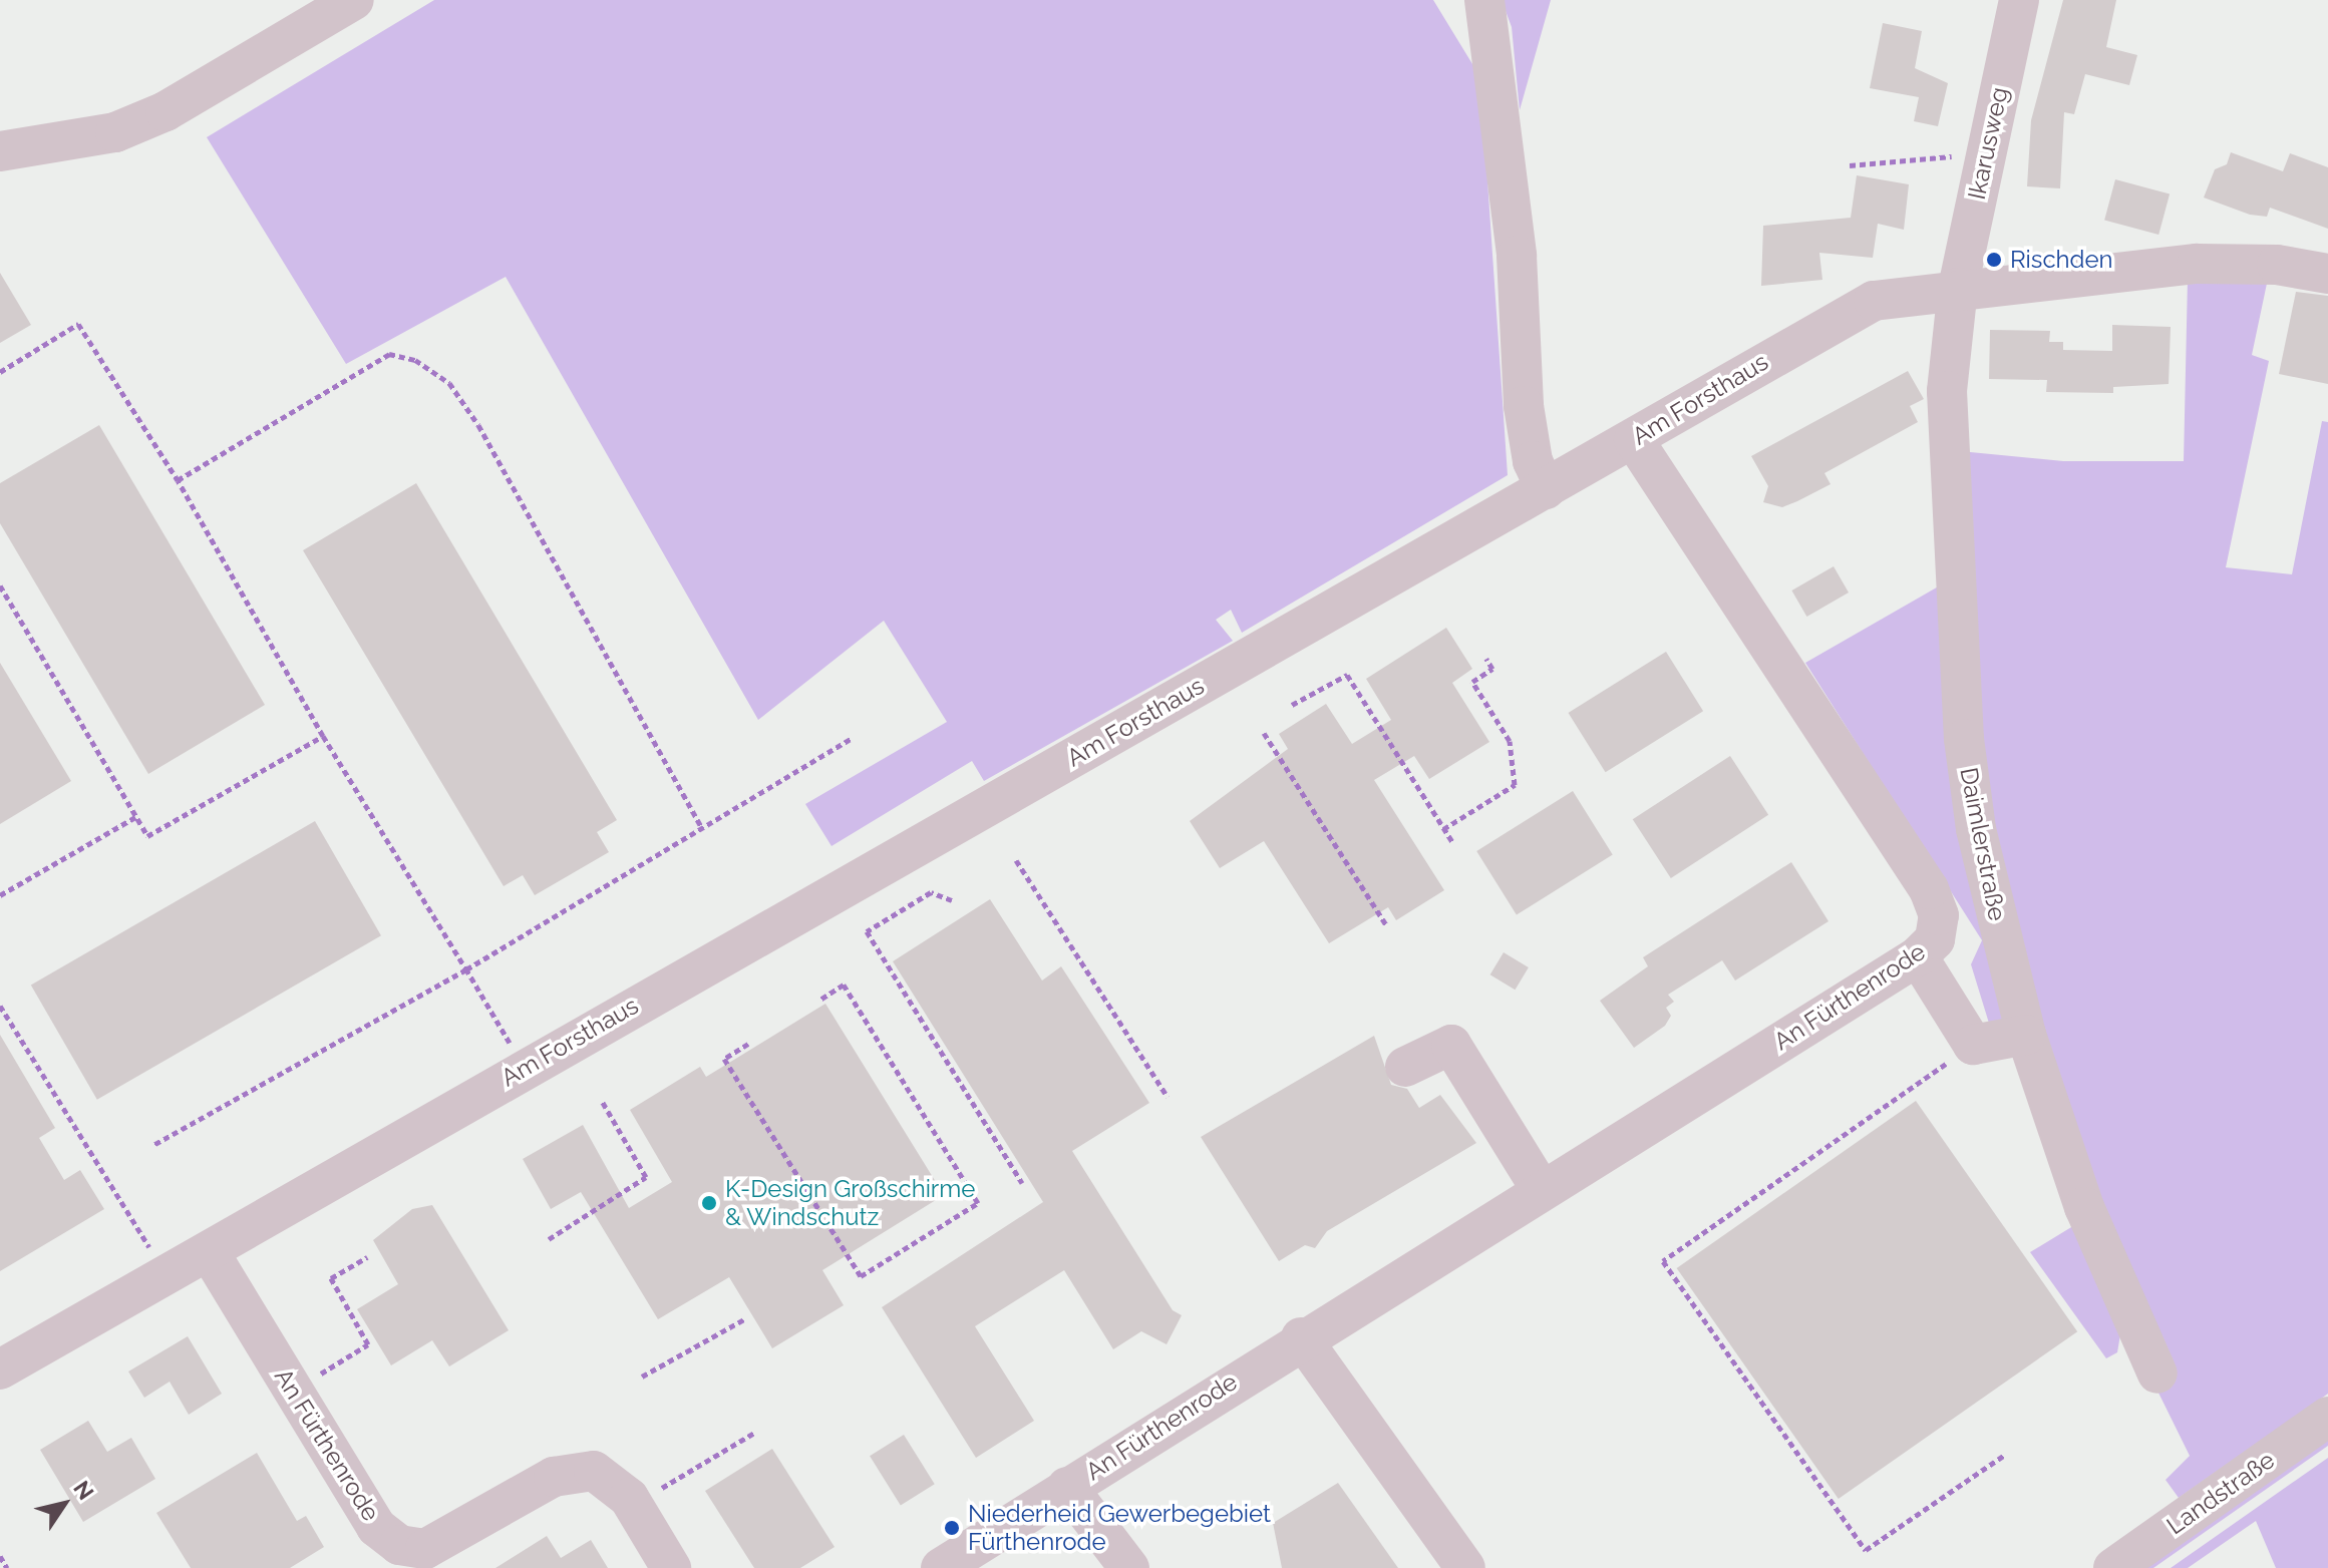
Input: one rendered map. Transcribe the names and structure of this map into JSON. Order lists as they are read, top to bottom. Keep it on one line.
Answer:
{"streets":{"street":["Ikarusweg","Am Forsthaus","Daimlerstraße","An Fürthenrode","Landstraße"]},"crossings":[["Ikarusweg","Am Forsthaus"],["Ikarusweg","Daimlerstraße"],["Am Forsthaus","Daimlerstraße"],["Am Forsthaus","An Fürthenrode"]],"places":["Rischden","K-Design Großschirme & Windschutz","Niederheid Gewerbegebiet Fürthenrode"],"north":"top right"}
